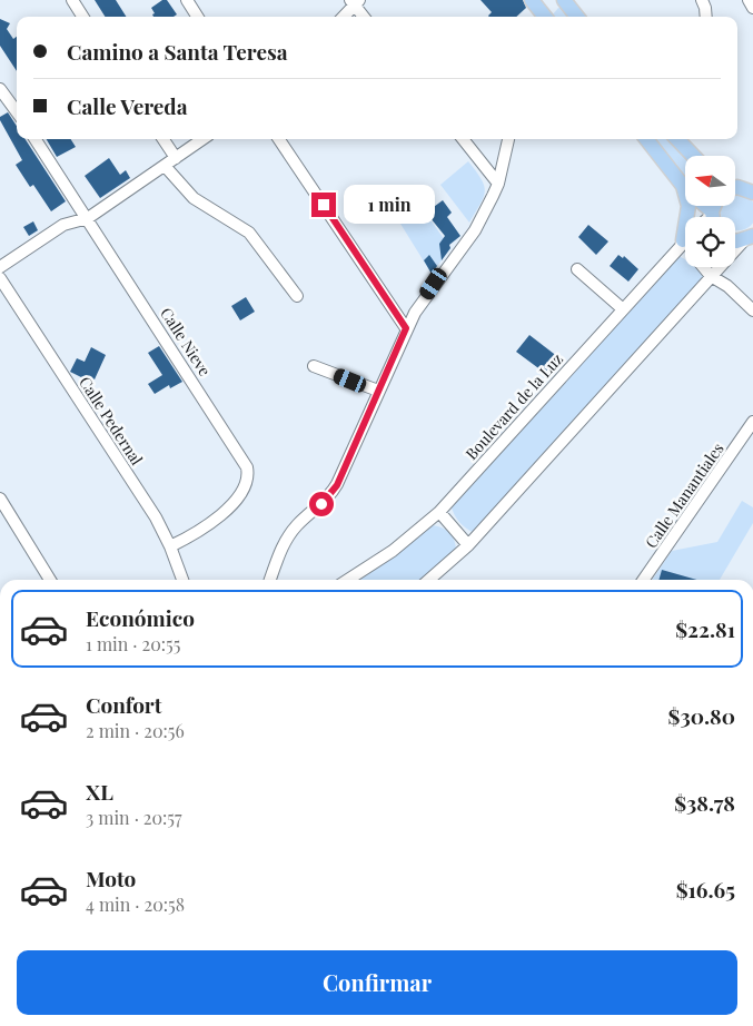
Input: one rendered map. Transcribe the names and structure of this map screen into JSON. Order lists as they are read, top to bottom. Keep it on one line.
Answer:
{"streets":{"street":["Calle Nieve","Boulevard de la Luz","Calle Pedernal","Calle Manantiales"]},"crossings":[["Calle Nieve","Calle Pedernal"]],"north":"left","page":{"banner":["Camino a Santa Teresa","Calle Vereda"],"bubble":"1 min","list":[{"name":"Económico","note":"1 min · 20:55","value":"$22.81"},{"name":"Confort","note":"2 min · 20:56","value":"$30.80"},{"name":"XL","note":"3 min · 20:57","value":"$38.78"},{"name":"Moto","note":"4 min · 20:58","value":"$16.65"}],"buttons":"Confirmar"}}
